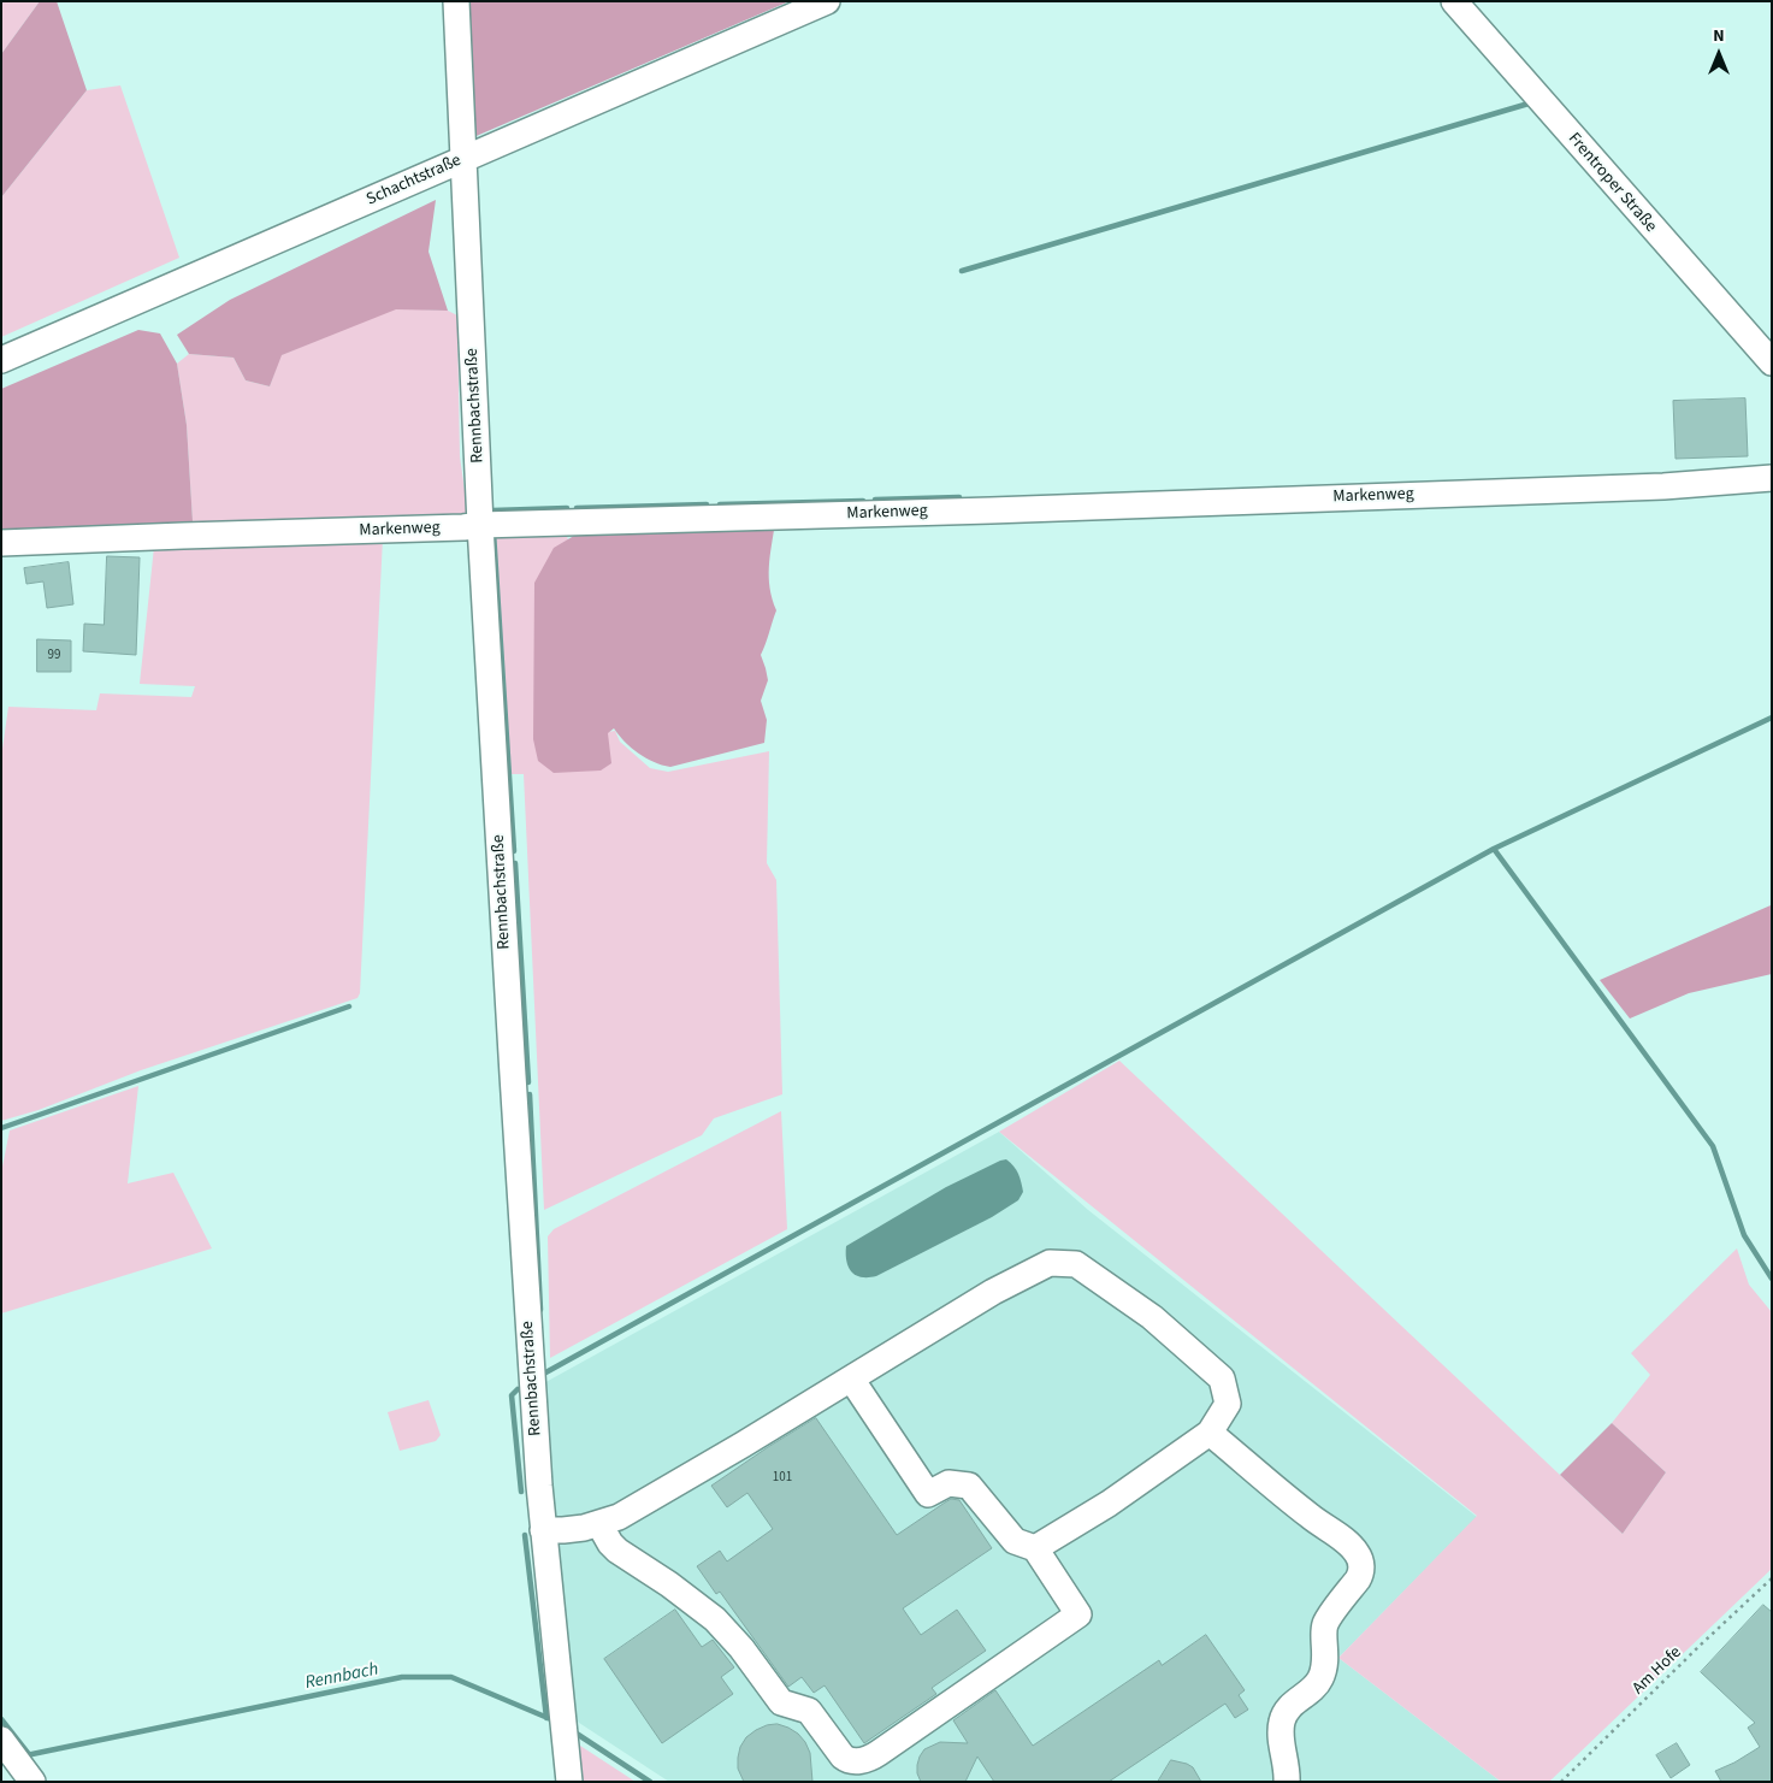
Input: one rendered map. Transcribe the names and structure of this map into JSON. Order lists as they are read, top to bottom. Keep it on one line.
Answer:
{"streets":{"street":["Schachtstraße","Frentroper Straße","Rennbachstraße","Markenweg"],"path":["Am Hofe"]},"crossings":[["Schachtstraße","Rennbachstraße"],["Rennbachstraße","Markenweg"]],"water":["Rennbach"],"house_numbers":["99","101"],"north":"top"}
